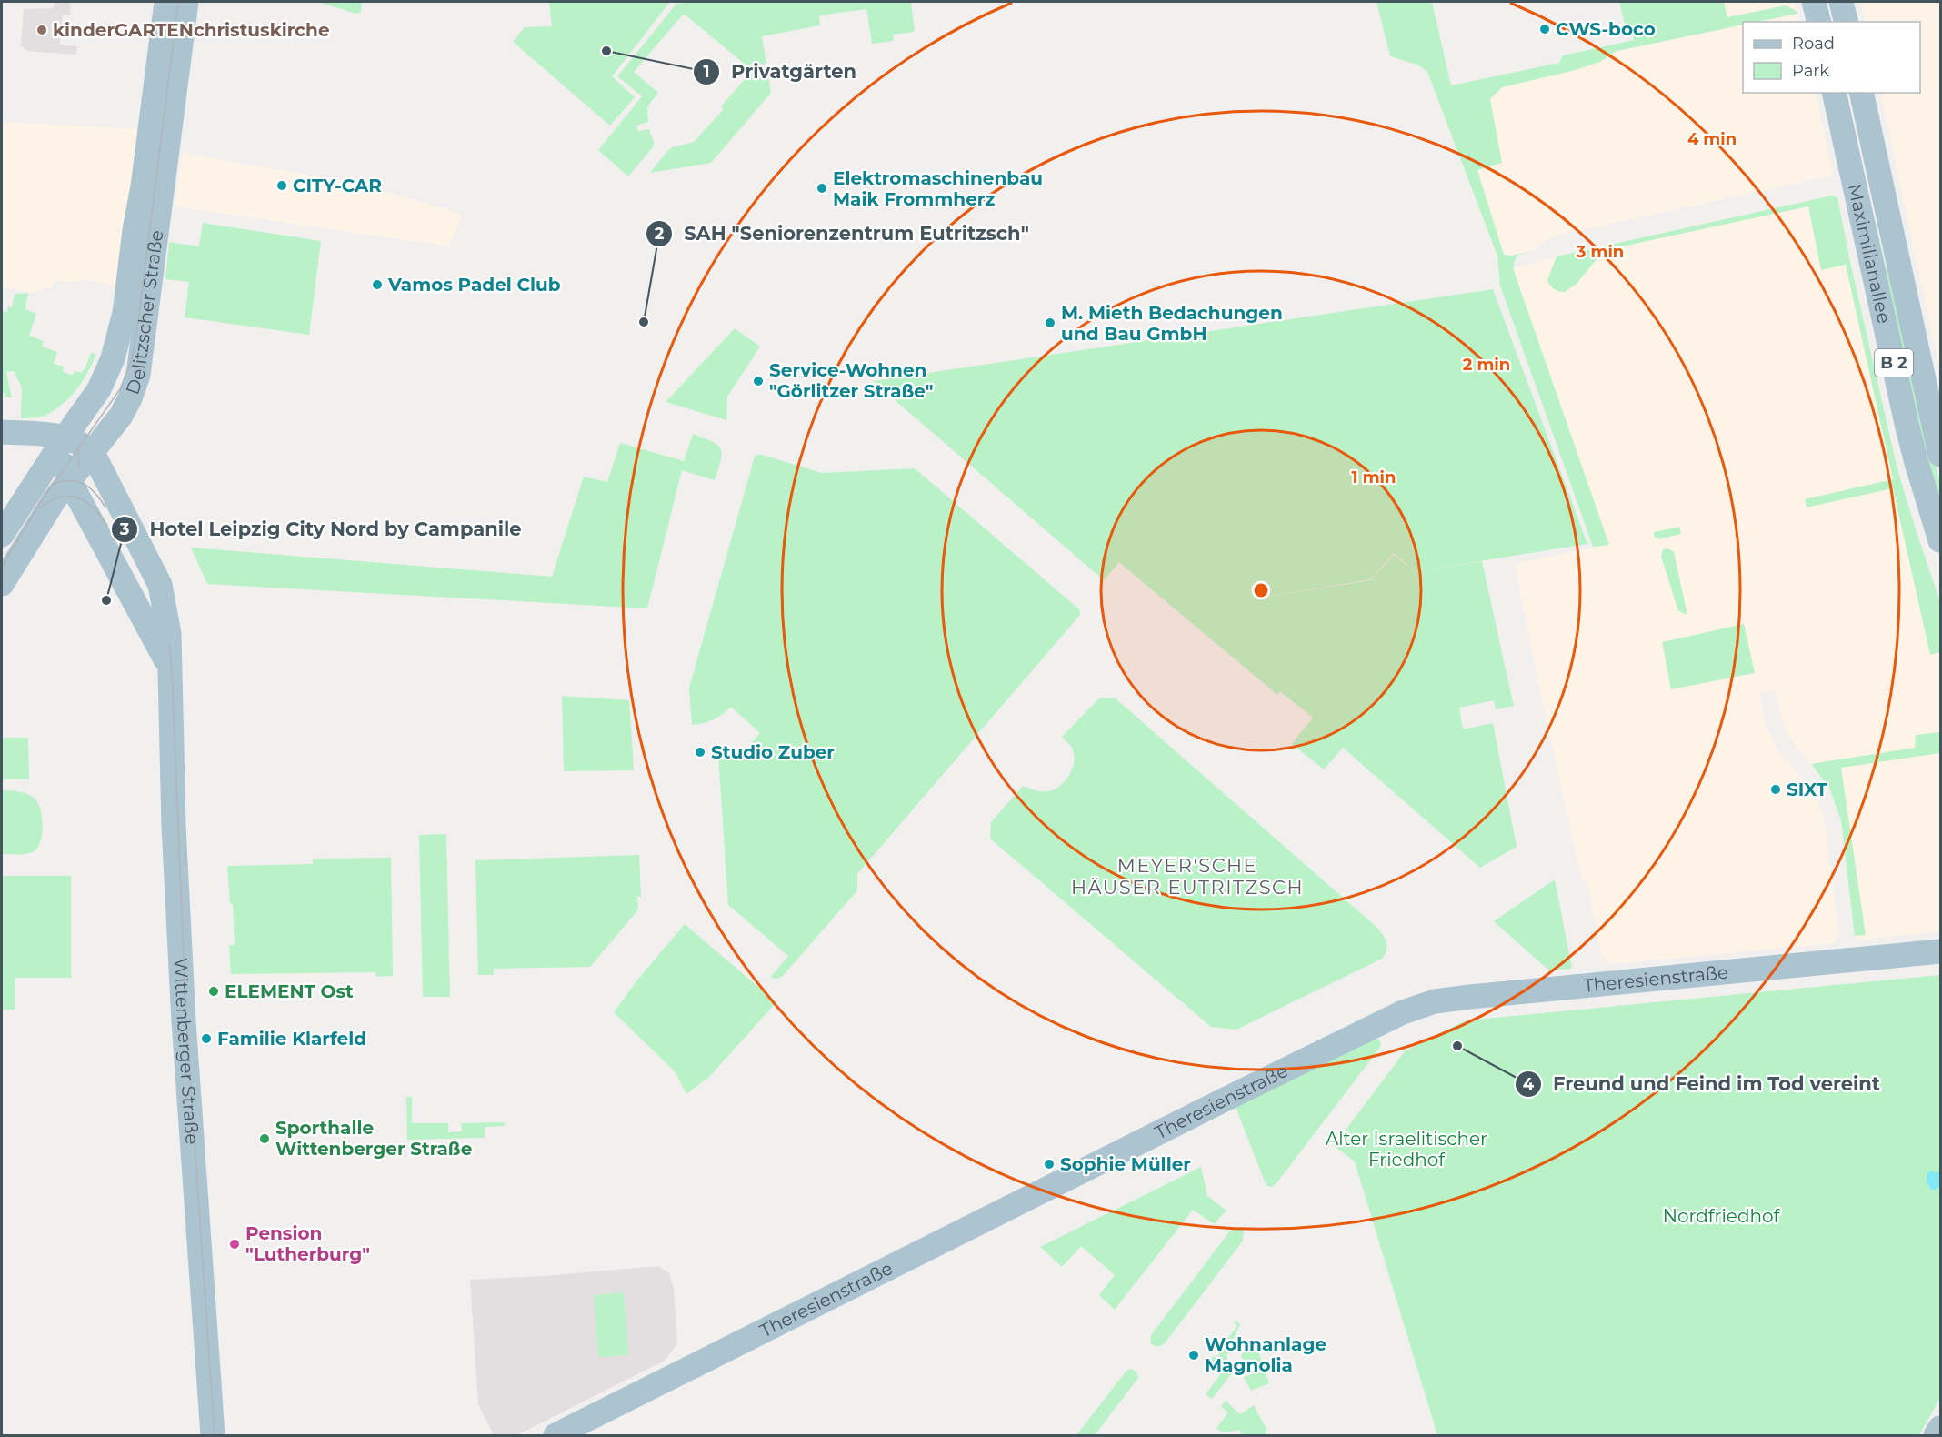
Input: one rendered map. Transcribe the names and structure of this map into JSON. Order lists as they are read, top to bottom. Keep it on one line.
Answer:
{"streets":{"main road":["Maximilianallee","Delitzscher Straße","B 2","Theresienstraße","Wittenberger Straße"]},"crossings":[["Delitzscher Straße","Wittenberger Straße"]],"districts":["MEYER'SCHE HÄUSER EUTRITZSCH"],"parks":["Alter Israelitischer Friedhof","Nordfriedhof"],"places":["CWS-boco","kinderGARTENchristuskirche","Privatgärten","CITY-CAR","Elektromaschinenbau Maik Frommherz","Vamos Padel Club","SAH \"Seniorenzentrum Eutritzsch\"","M. Mieth Bedachungen und Bau GmbH","Service-Wohnen \"Görlitzer Straße\"","Hotel Leipzig City Nord by Campanile","Studio Zuber","SIXT","ELEMENT Ost","Familie Klarfeld","Freund und Feind im Tod vereint","Sporthalle Wittenberger Straße","Sophie Müller","Pension \"Lutherburg\"","Wohnanlage Magnolia"],"legend":["Road","Park"],"rings":["4 min","3 min","2 min","1 min"]}
